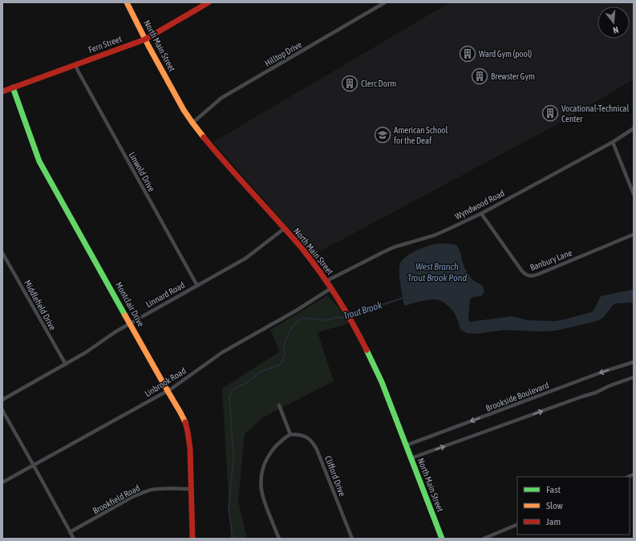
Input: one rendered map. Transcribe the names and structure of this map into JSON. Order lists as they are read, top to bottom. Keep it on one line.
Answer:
{"streets":{"street":["Fern Street","North Main Street","Hilltop Drive","Linwold Drive","Wyndwood Road","Banbury Lane","Linnard Road","Montclair Drive","Middlefield Drive","Linbrook Road","Brookside Boulevard","Clifford Drive","Brookfield Road"]},"crossings":[["Fern Street","North Main Street"],["Fern Street","Linwold Drive"],["Fern Street","Montclair Drive"],["North Main Street","Hilltop Drive"],["North Main Street","Wyndwood Road"],["North Main Street","Linnard Road"],["North Main Street","Linbrook Road"],["North Main Street","Brookside Boulevard"],["Linwold Drive","Linnard Road"],["Wyndwood Road","Banbury Lane"],["Linnard Road","Montclair Drive"],["Linnard Road","Middlefield Drive"],["Montclair Drive","Linbrook Road"],["Montclair Drive","Brookfield Road"]],"water":["West Branch Trout Brook Pond","Trout Brook"],"places":{"building":["Ward Gym (pool)","Brewster Gym","Clerc Dorm","Vocational-Technical Center"],"school or university":["American School for the Deaf"]},"legend":["Fast","Slow","Jam"],"north":"bottom"}
